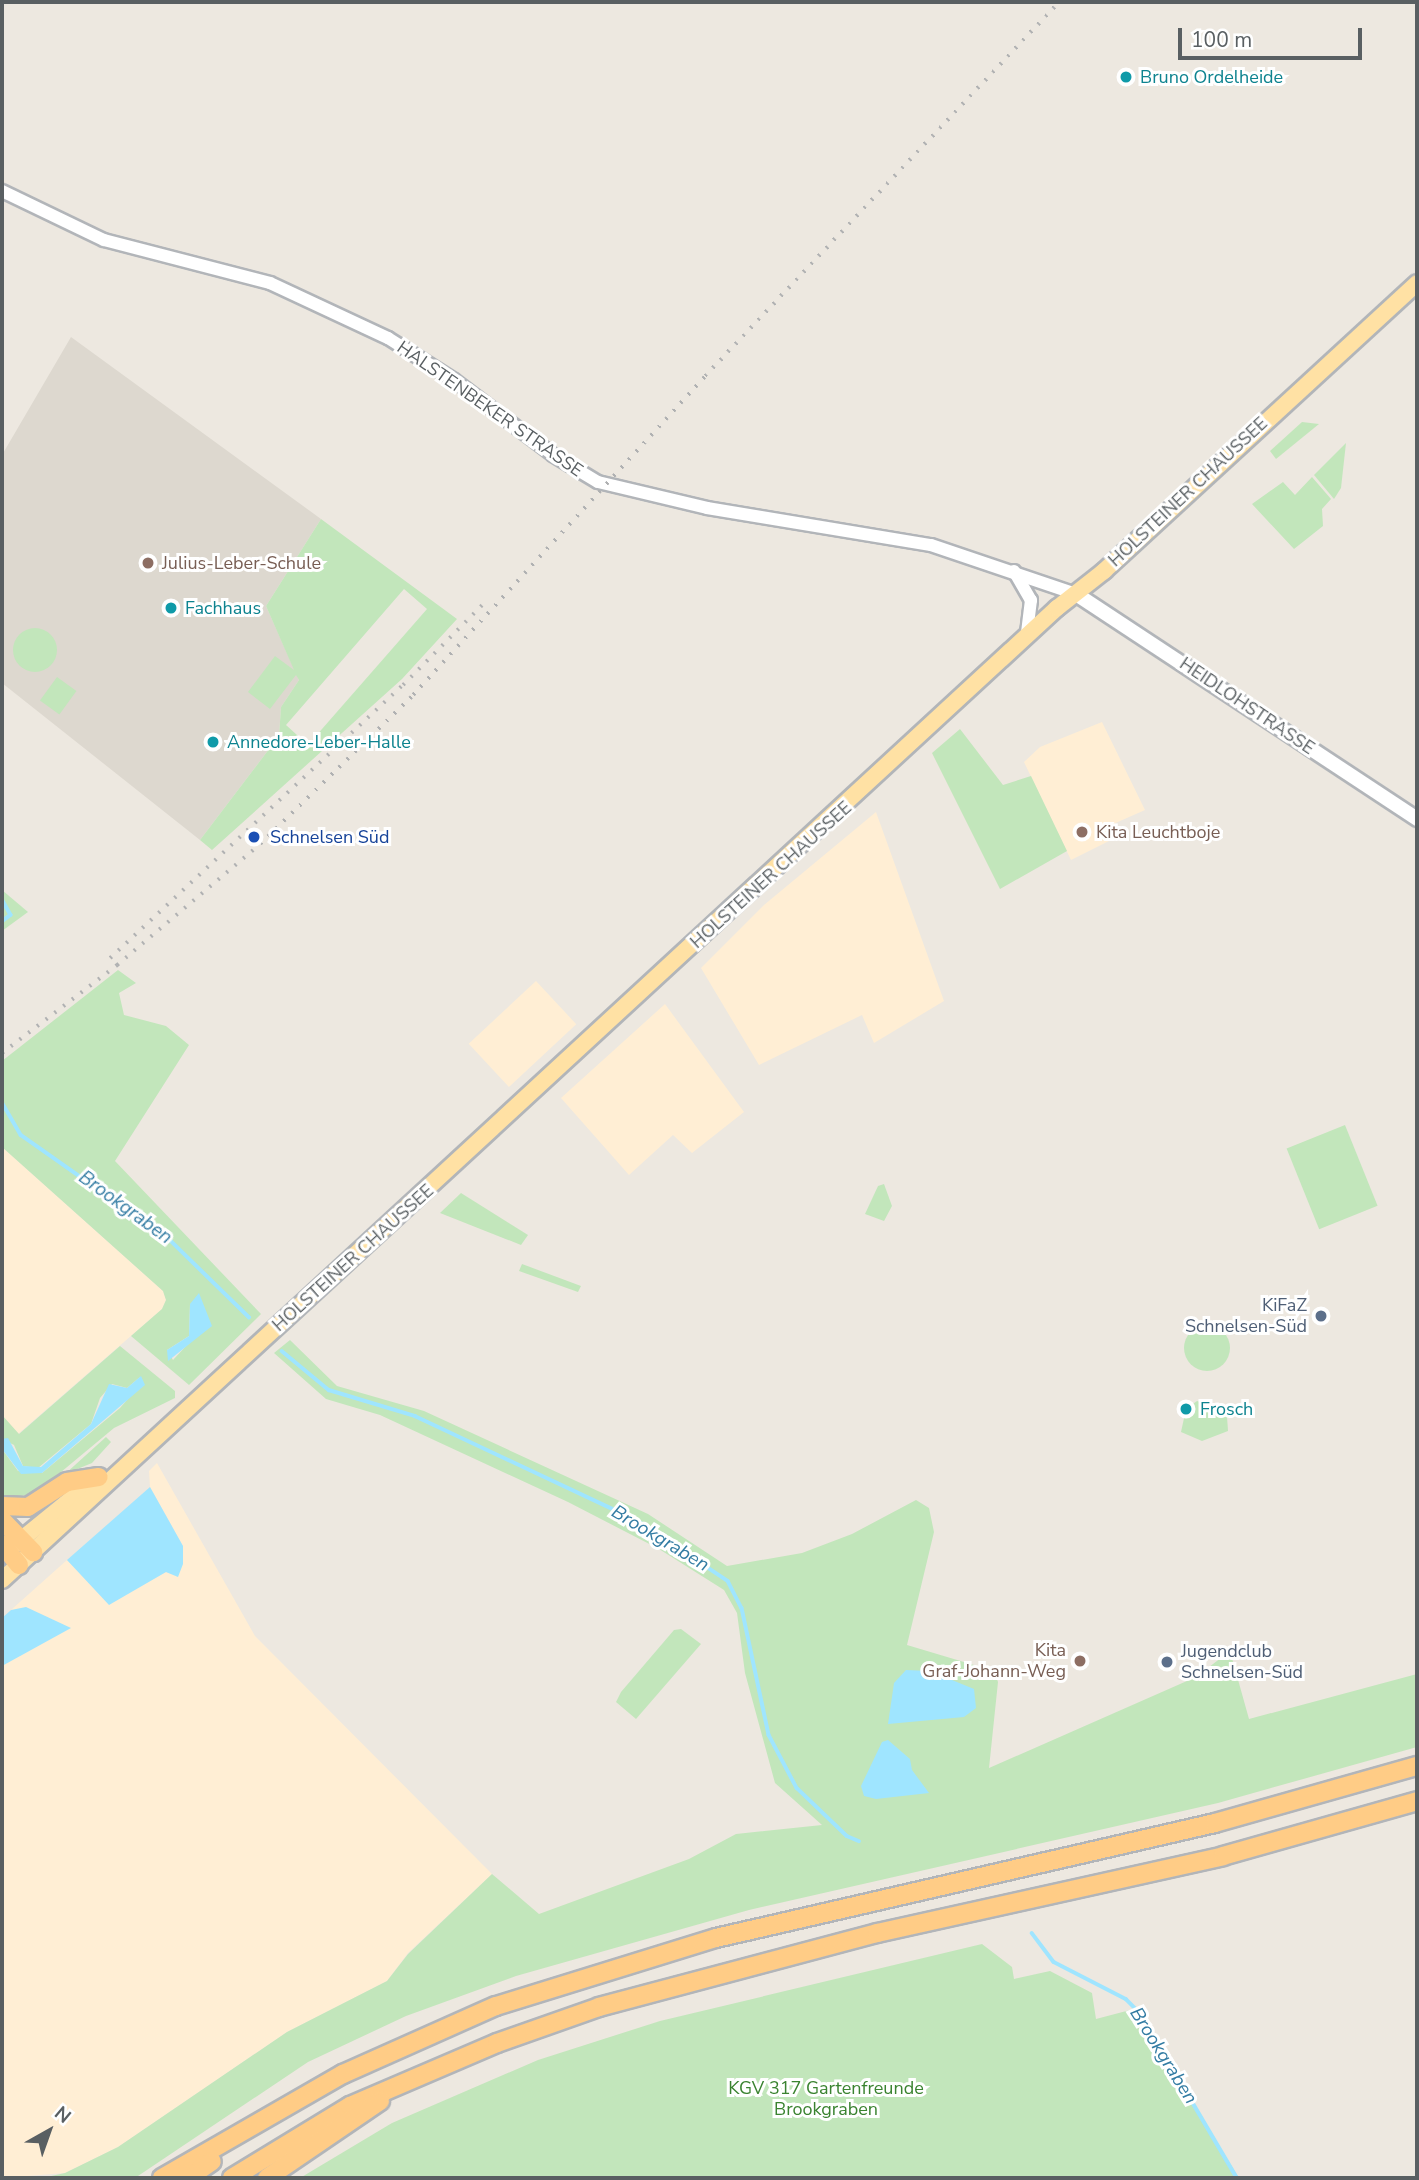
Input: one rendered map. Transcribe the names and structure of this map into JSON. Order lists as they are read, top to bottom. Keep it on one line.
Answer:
{"streets":{"main road":["HOLSTEINER CHAUSSEE","HEIDLOHSTRASSE"],"street":["HALSTENBEKER STRASSE"]},"crossings":[["HALSTENBEKER STRASSE","HOLSTEINER CHAUSSEE"],["HALSTENBEKER STRASSE","HEIDLOHSTRASSE"],["HOLSTEINER CHAUSSEE","HEIDLOHSTRASSE"]],"water":["Brookgraben"],"parks":["KGV 317 Gartenfreunde Brookgraben"],"places":["Bruno Ordelheide","Julius-Leber-Schule","Fachhaus","Annedore-Leber-Halle","Kita Leuchtboje","Schnelsen Süd","KiFaZ Schnelsen-Süd","Frosch","Kita Graf-Johann-Weg","Jugendclub Schnelsen-Süd"],"scale_bar":"100 m","north":"top right"}
